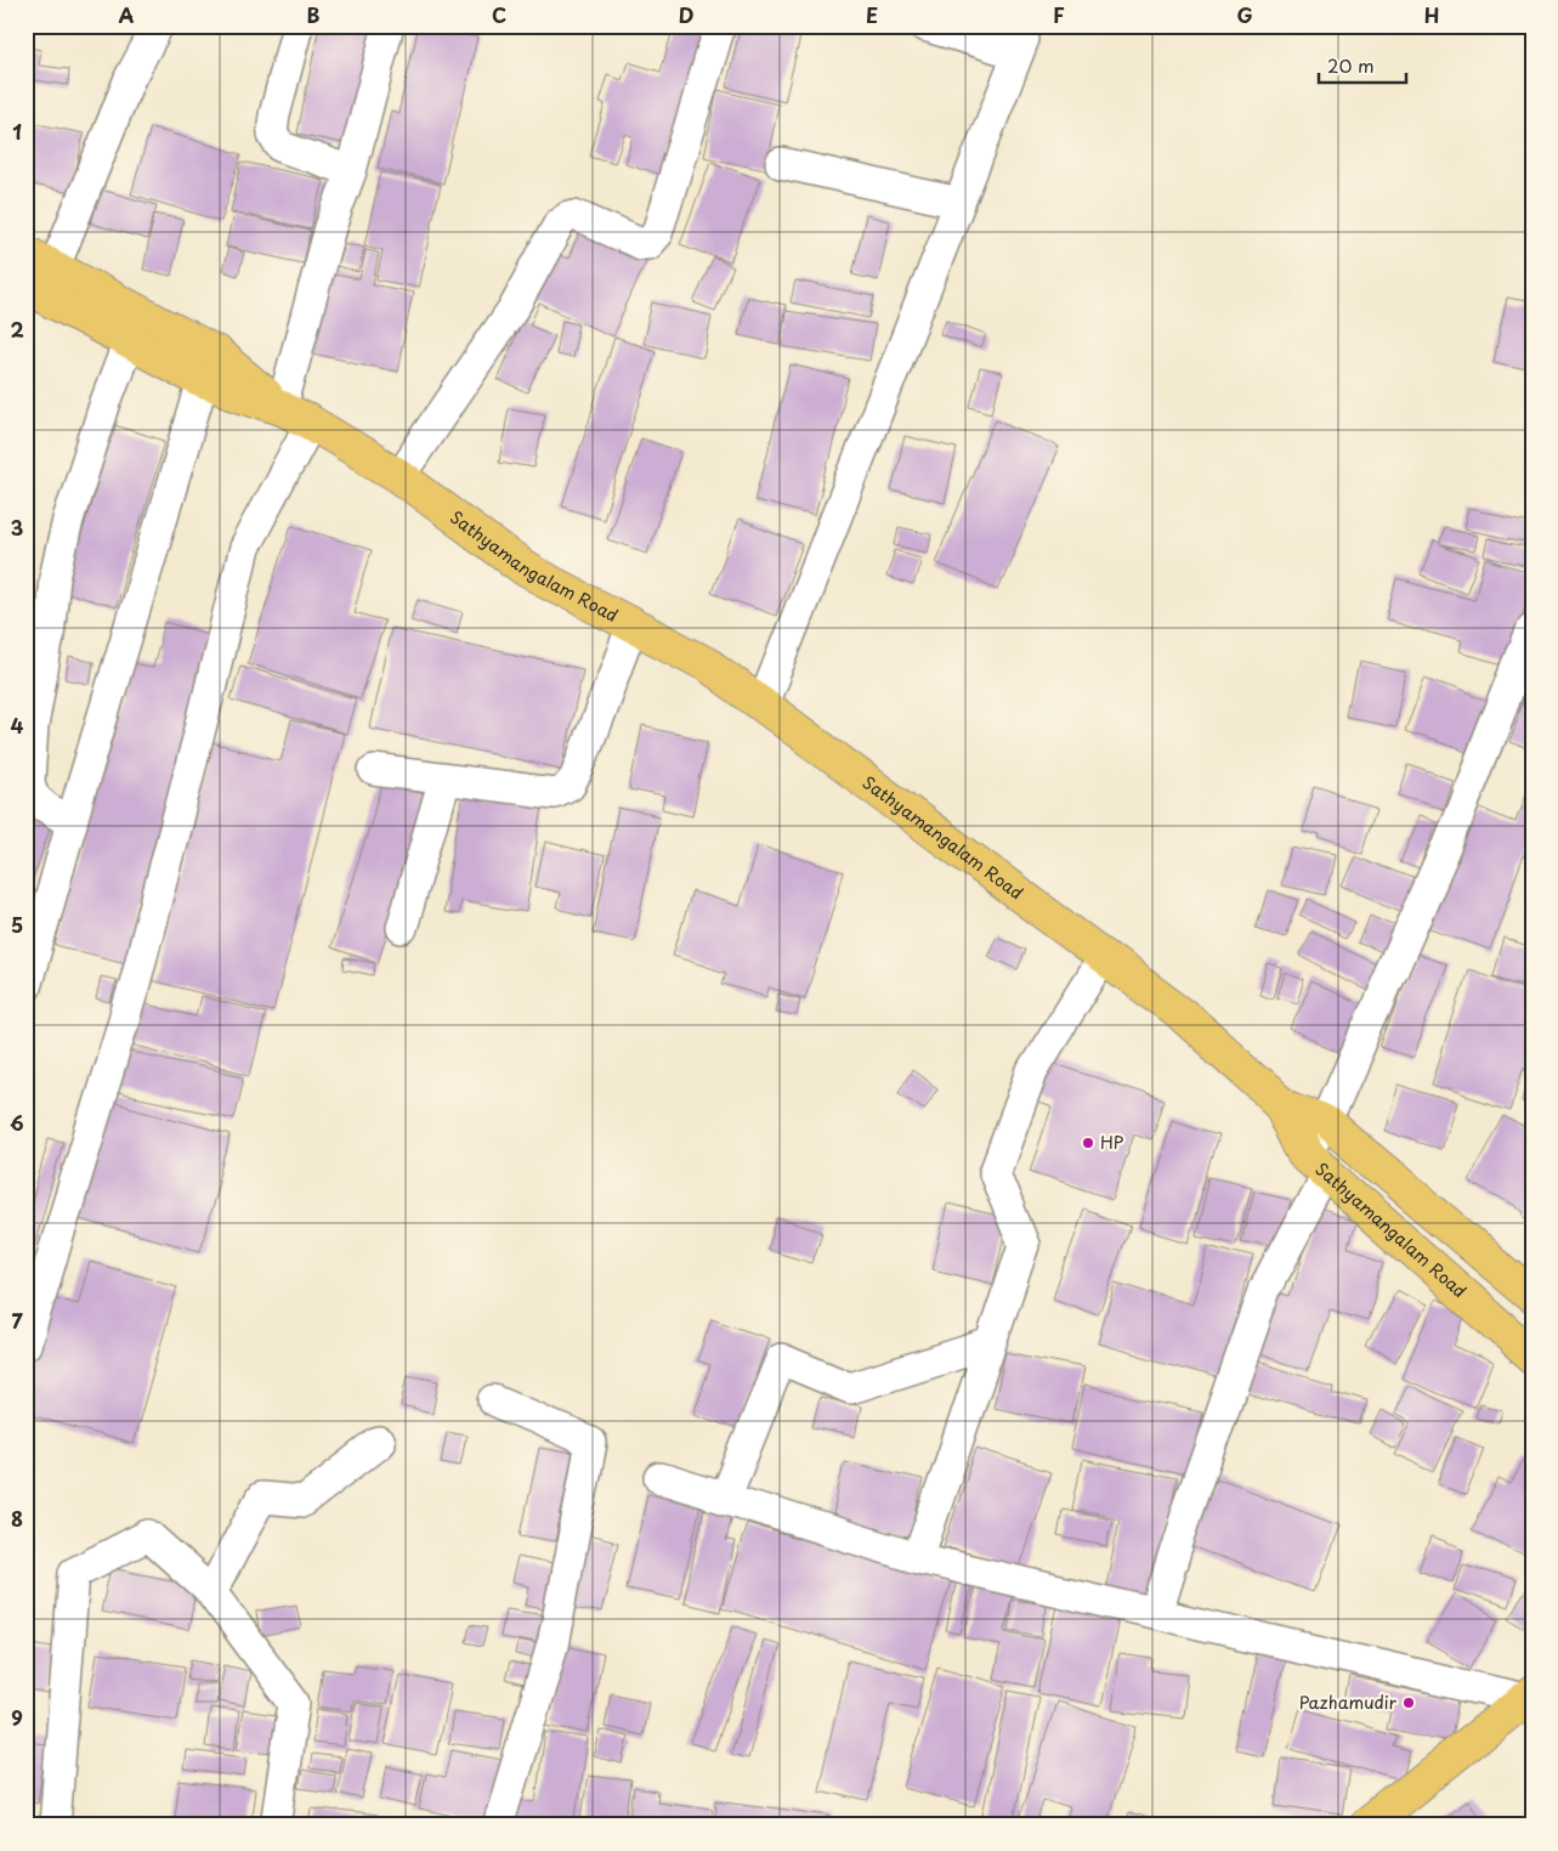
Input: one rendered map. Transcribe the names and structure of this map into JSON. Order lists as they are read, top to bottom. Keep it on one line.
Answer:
{"streets":{"main road":["Sathyamangalam Road"]},"places":["HP","Pazhamudir"],"scale_bar":"20 m","grid":{"columns":["A","B","C","D","E","F","G","H"],"rows":["1","2","3","4","5","6","7","8","9"]}}
